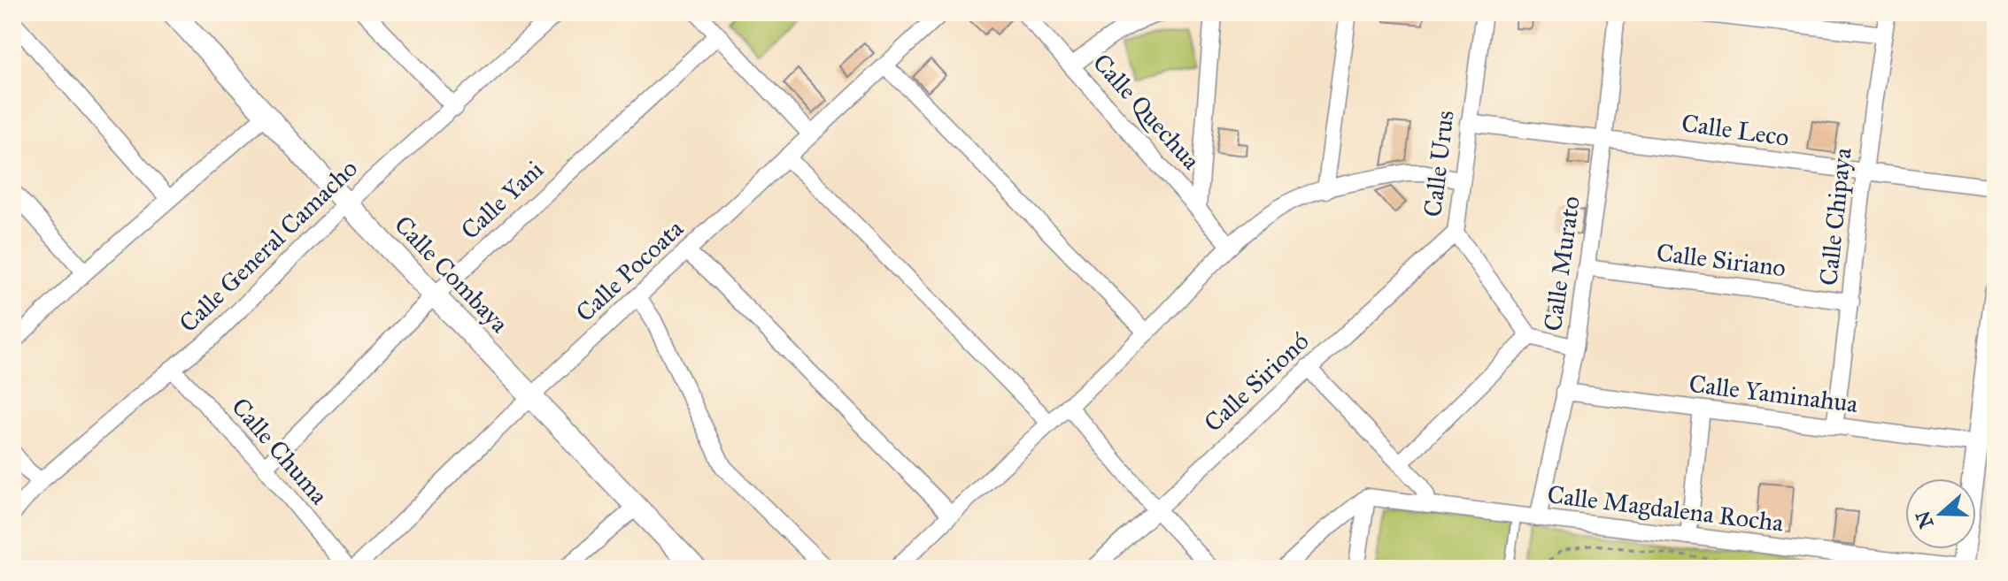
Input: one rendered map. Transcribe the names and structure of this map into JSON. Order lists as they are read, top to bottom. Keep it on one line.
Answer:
{"streets":{"street":["Calle Quechua","Calle Leco","Calle Urus","Calle Yani","Calle Chipaya","Calle General Camacho","Calle Siriano","Calle Murato","Calle Pocoata","Calle Combaya","Calle Sirionó","Calle Yaminahua","Calle Chuma","Calle Magdalena Rocha"]},"crossings":[["Calle Leco","Calle Urus"],["Calle Leco","Calle Chipaya"],["Calle Leco","Calle Murato"],["Calle Urus","Calle Sirionó"],["Calle Yani","Calle Combaya"],["Calle Yani","Calle Chuma"],["Calle Chipaya","Calle Siriano"],["Calle Chipaya","Calle Yaminahua"],["Calle General Camacho","Calle Combaya"],["Calle General Camacho","Calle Chuma"],["Calle Siriano","Calle Murato"],["Calle Murato","Calle Yaminahua"],["Calle Murato","Calle Magdalena Rocha"],["Calle Pocoata","Calle Combaya"]],"north":"left"}
